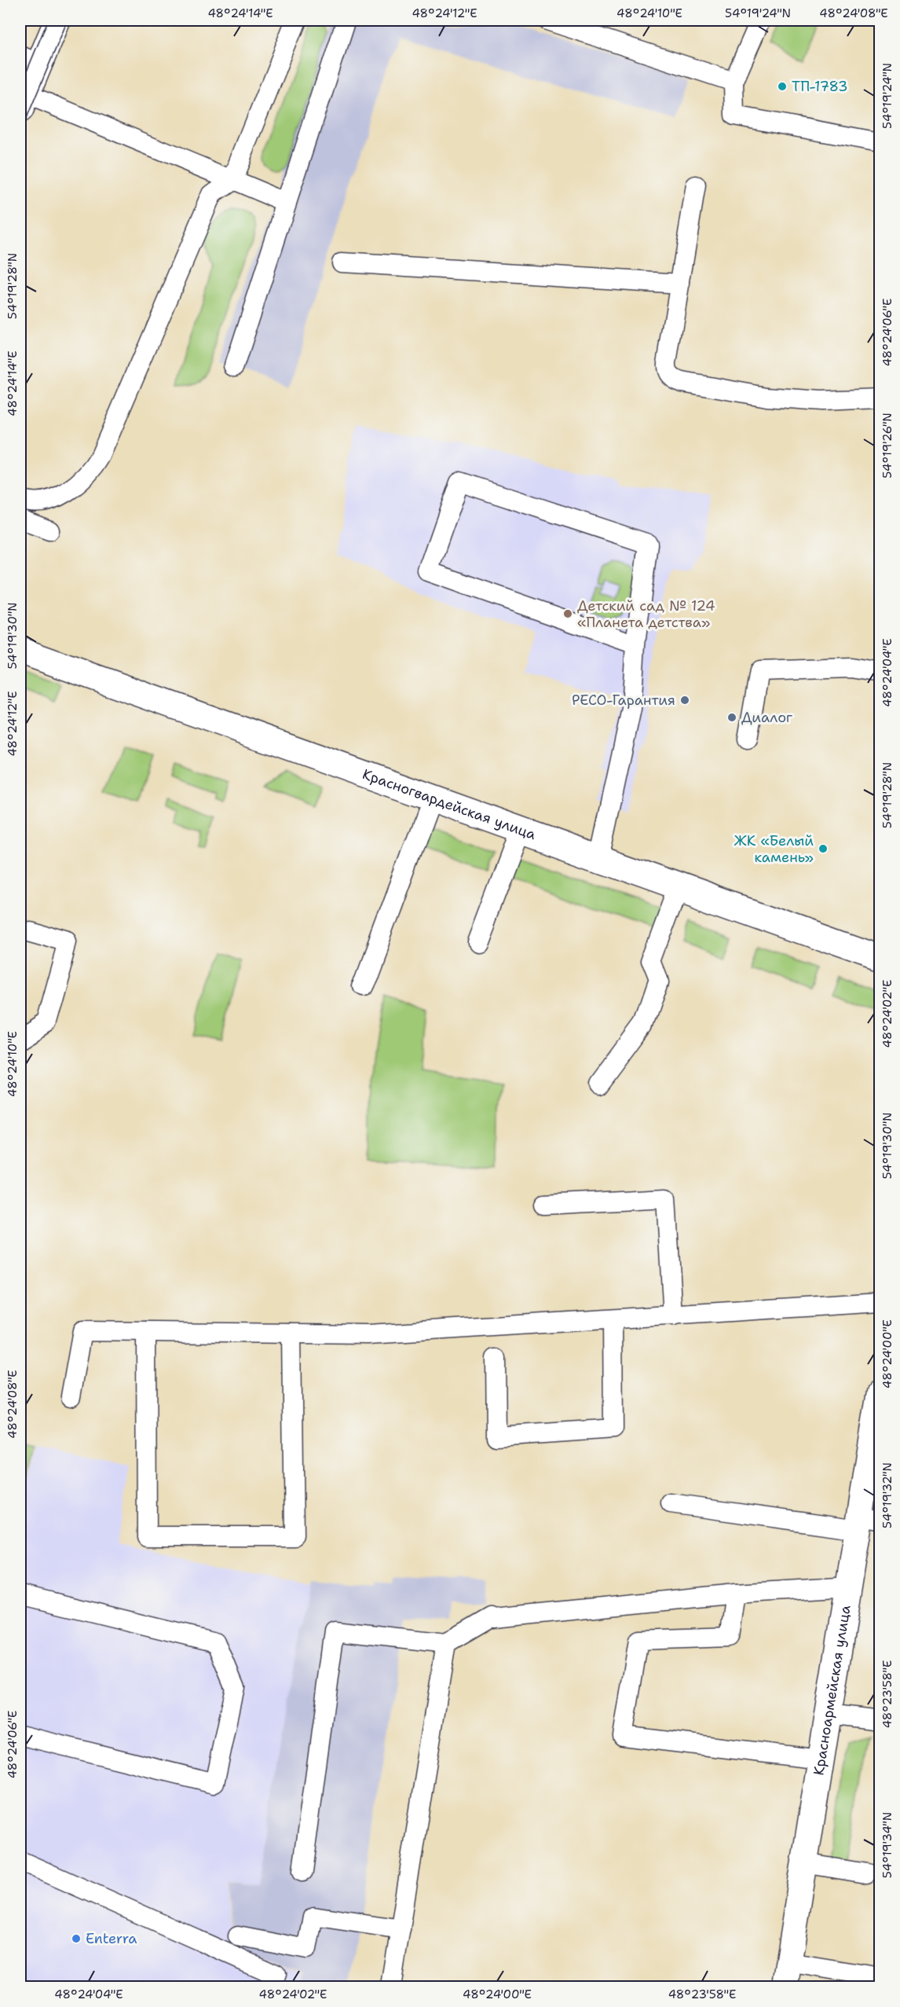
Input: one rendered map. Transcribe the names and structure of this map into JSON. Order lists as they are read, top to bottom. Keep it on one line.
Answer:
{"streets":{"street":["Красногвардейская улица","Красноармейская улица"]},"places":["ТП-1783","Детский сад № 124 «Планета детства»","РЕСО-Гарантия","Диалог","ЖК «Белый камень»","Enterra"],"coordinates":["48°24'14\"E","48°24'12\"E","48°24'10\"E","54°19'24\"N","48°24'08\"E","54°19'28\"N","48°24'06\"E","54°19'26\"N","54°19'30\"N","48°24'04\"E","48°24'02\"E","48°24'00\"E","54°19'32\"N","48°23'58\"E","54°19'34\"N"]}
